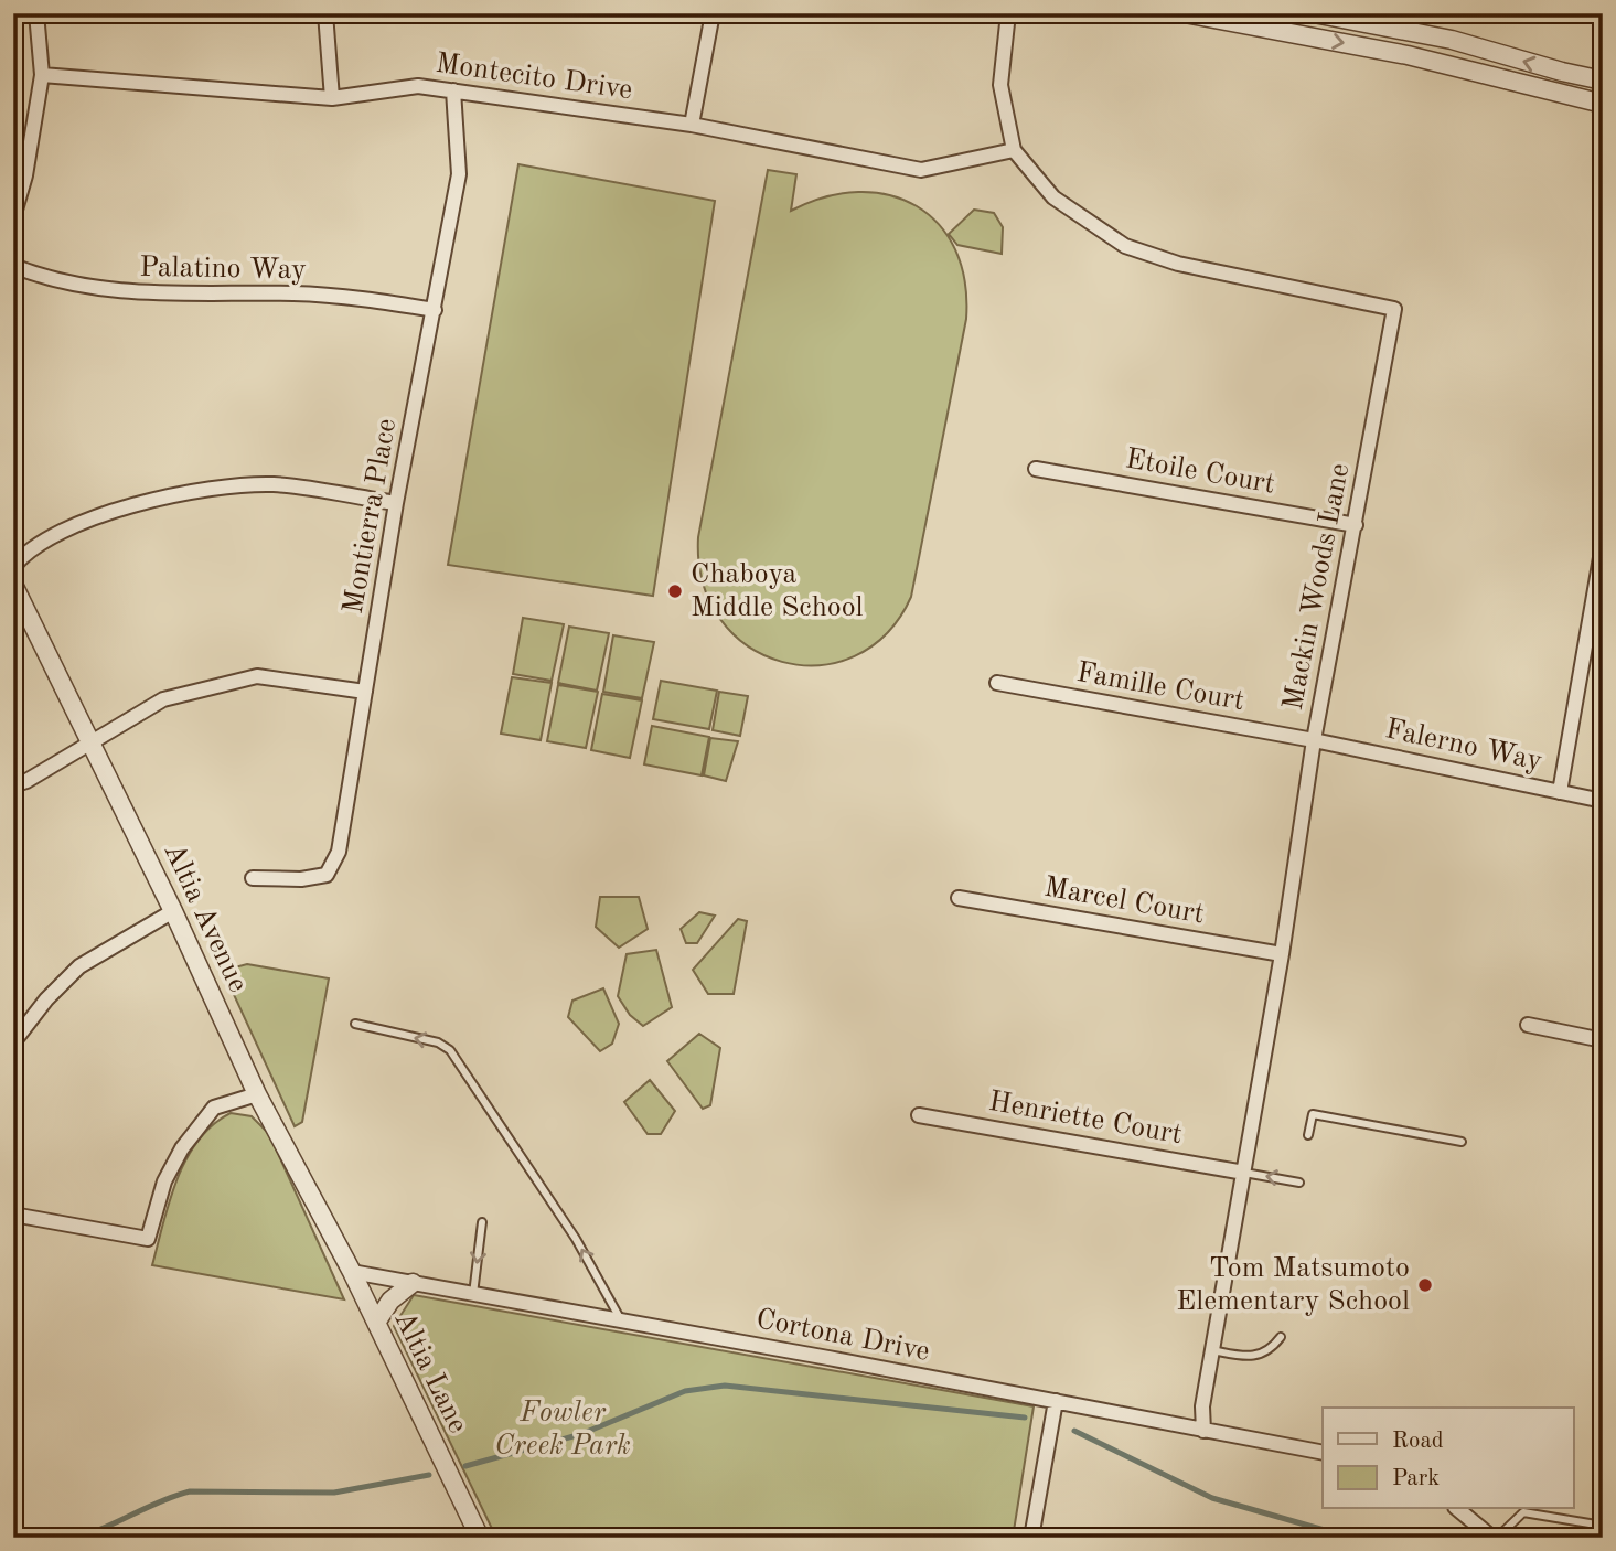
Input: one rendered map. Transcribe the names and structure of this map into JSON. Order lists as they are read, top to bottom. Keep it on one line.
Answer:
{"streets":{"street":["Montecito Drive","Palatino Way","Etoile Court","Montierra Place","Mackin Woods Lane","Famille Court","Falerno Way","Marcel Court","Altia Avenue","Henriette Court","Cortona Drive","Altia Lane"]},"crossings":[["Montecito Drive","Montierra Place"],["Montecito Drive","Mackin Woods Lane"],["Palatino Way","Montierra Place"],["Etoile Court","Mackin Woods Lane"],["Mackin Woods Lane","Famille Court"],["Mackin Woods Lane","Falerno Way"],["Mackin Woods Lane","Marcel Court"],["Mackin Woods Lane","Henriette Court"],["Mackin Woods Lane","Cortona Drive"],["Famille Court","Falerno Way"],["Altia Avenue","Cortona Drive"],["Altia Avenue","Altia Lane"],["Cortona Drive","Altia Lane"]],"parks":["Fowler Creek Park"],"places":["Chaboya Middle School","Tom Matsumoto Elementary School"],"legend":["Road","Park"]}
